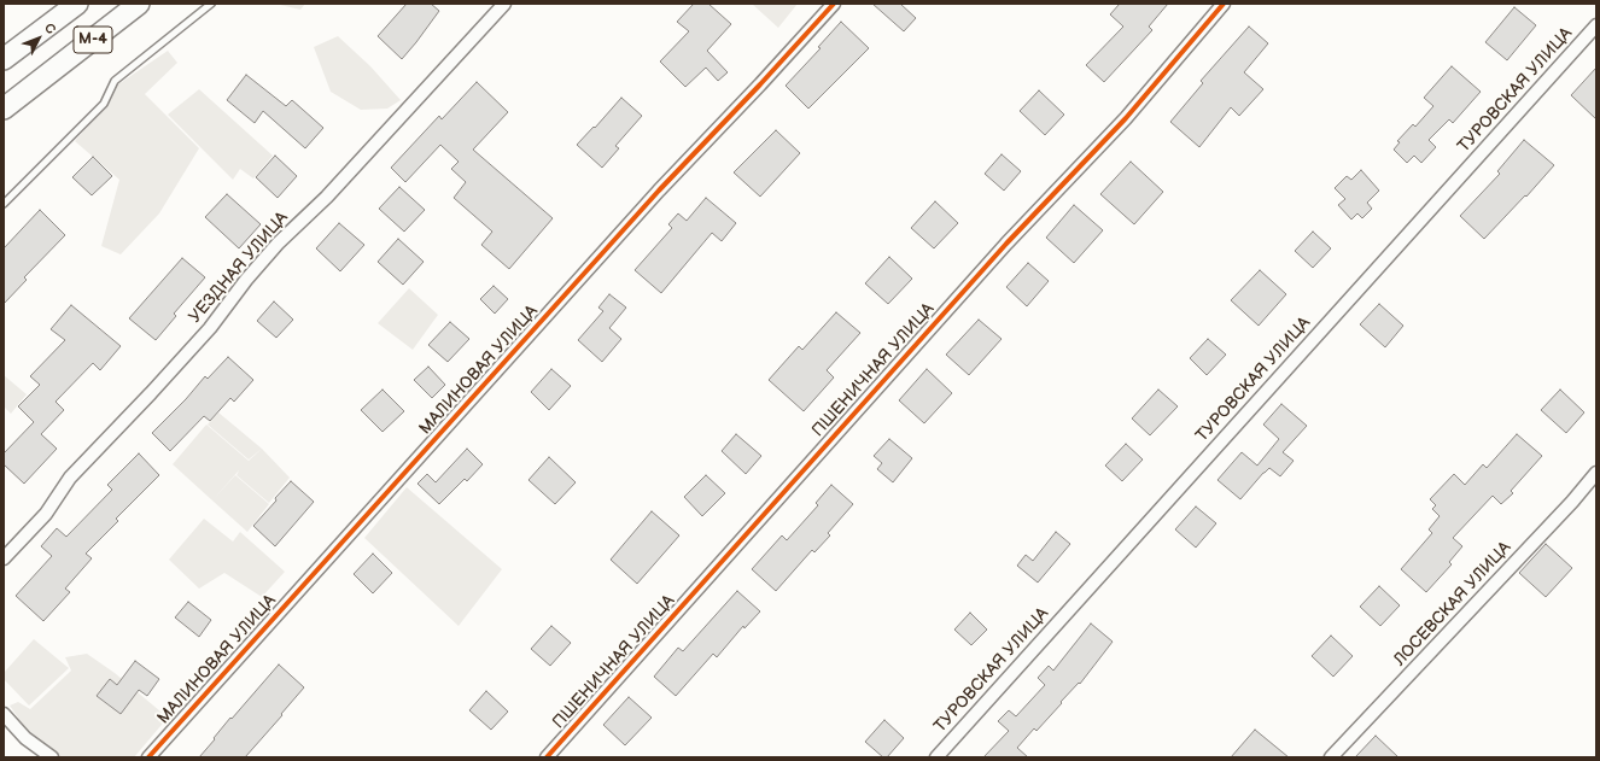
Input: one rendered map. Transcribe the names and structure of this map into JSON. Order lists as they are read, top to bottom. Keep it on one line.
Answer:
{"streets":{"highway":["М-4"],"street":["ТУРОВСКАЯ УЛИЦА","УЕЗДНАЯ УЛИЦА","МАЛИНОВАЯ УЛИЦА","ПШЕНИЧНАЯ УЛИЦА","ЛОСЕВСКАЯ УЛИЦА"]},"north":"top right"}
